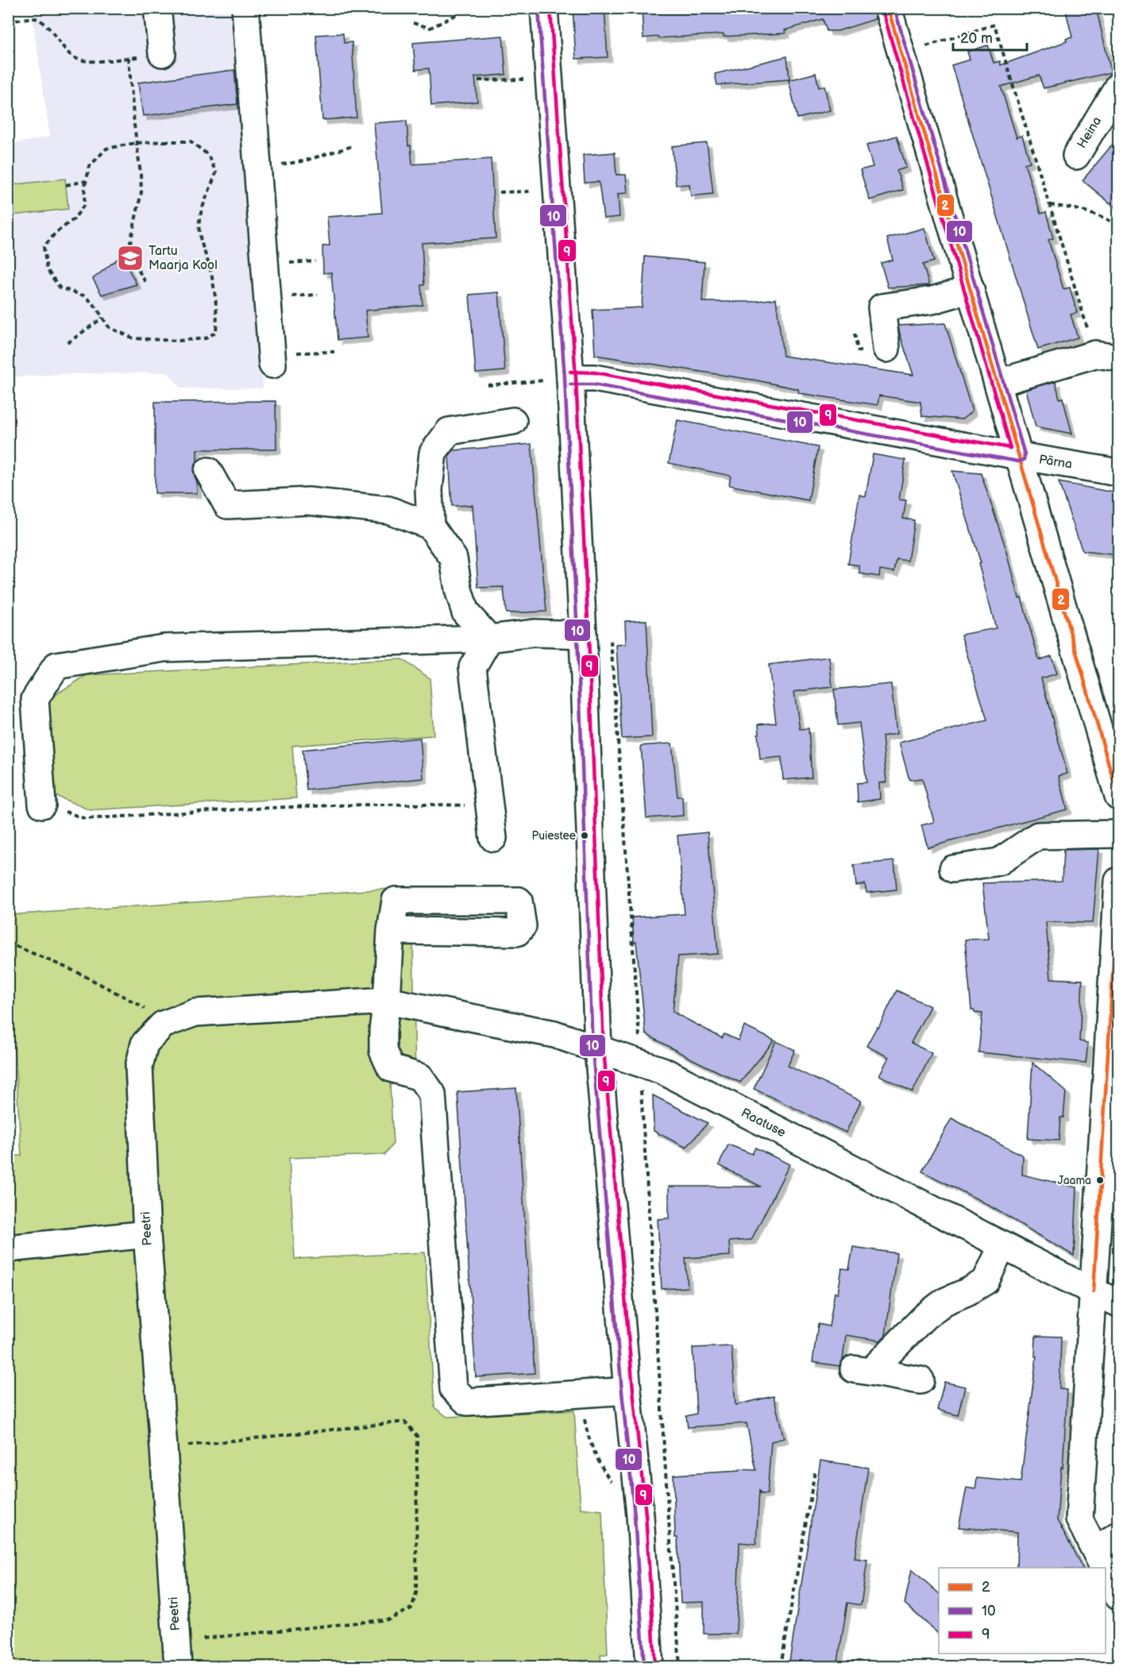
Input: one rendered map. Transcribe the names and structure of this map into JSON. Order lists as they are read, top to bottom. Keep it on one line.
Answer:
{"streets":{"street":["Heina","Pärna","Raatuse","Peetri"]},"crossings":[["Raatuse","Peetri"]],"places":{"school or university":["Tartu Maarja Kool"],"other":["Puiestee","Jaama"]},"lines":["transit line 2","transit line 10","transit line 9"],"legend":["2","10","9"],"scale_bar":"20 m"}
